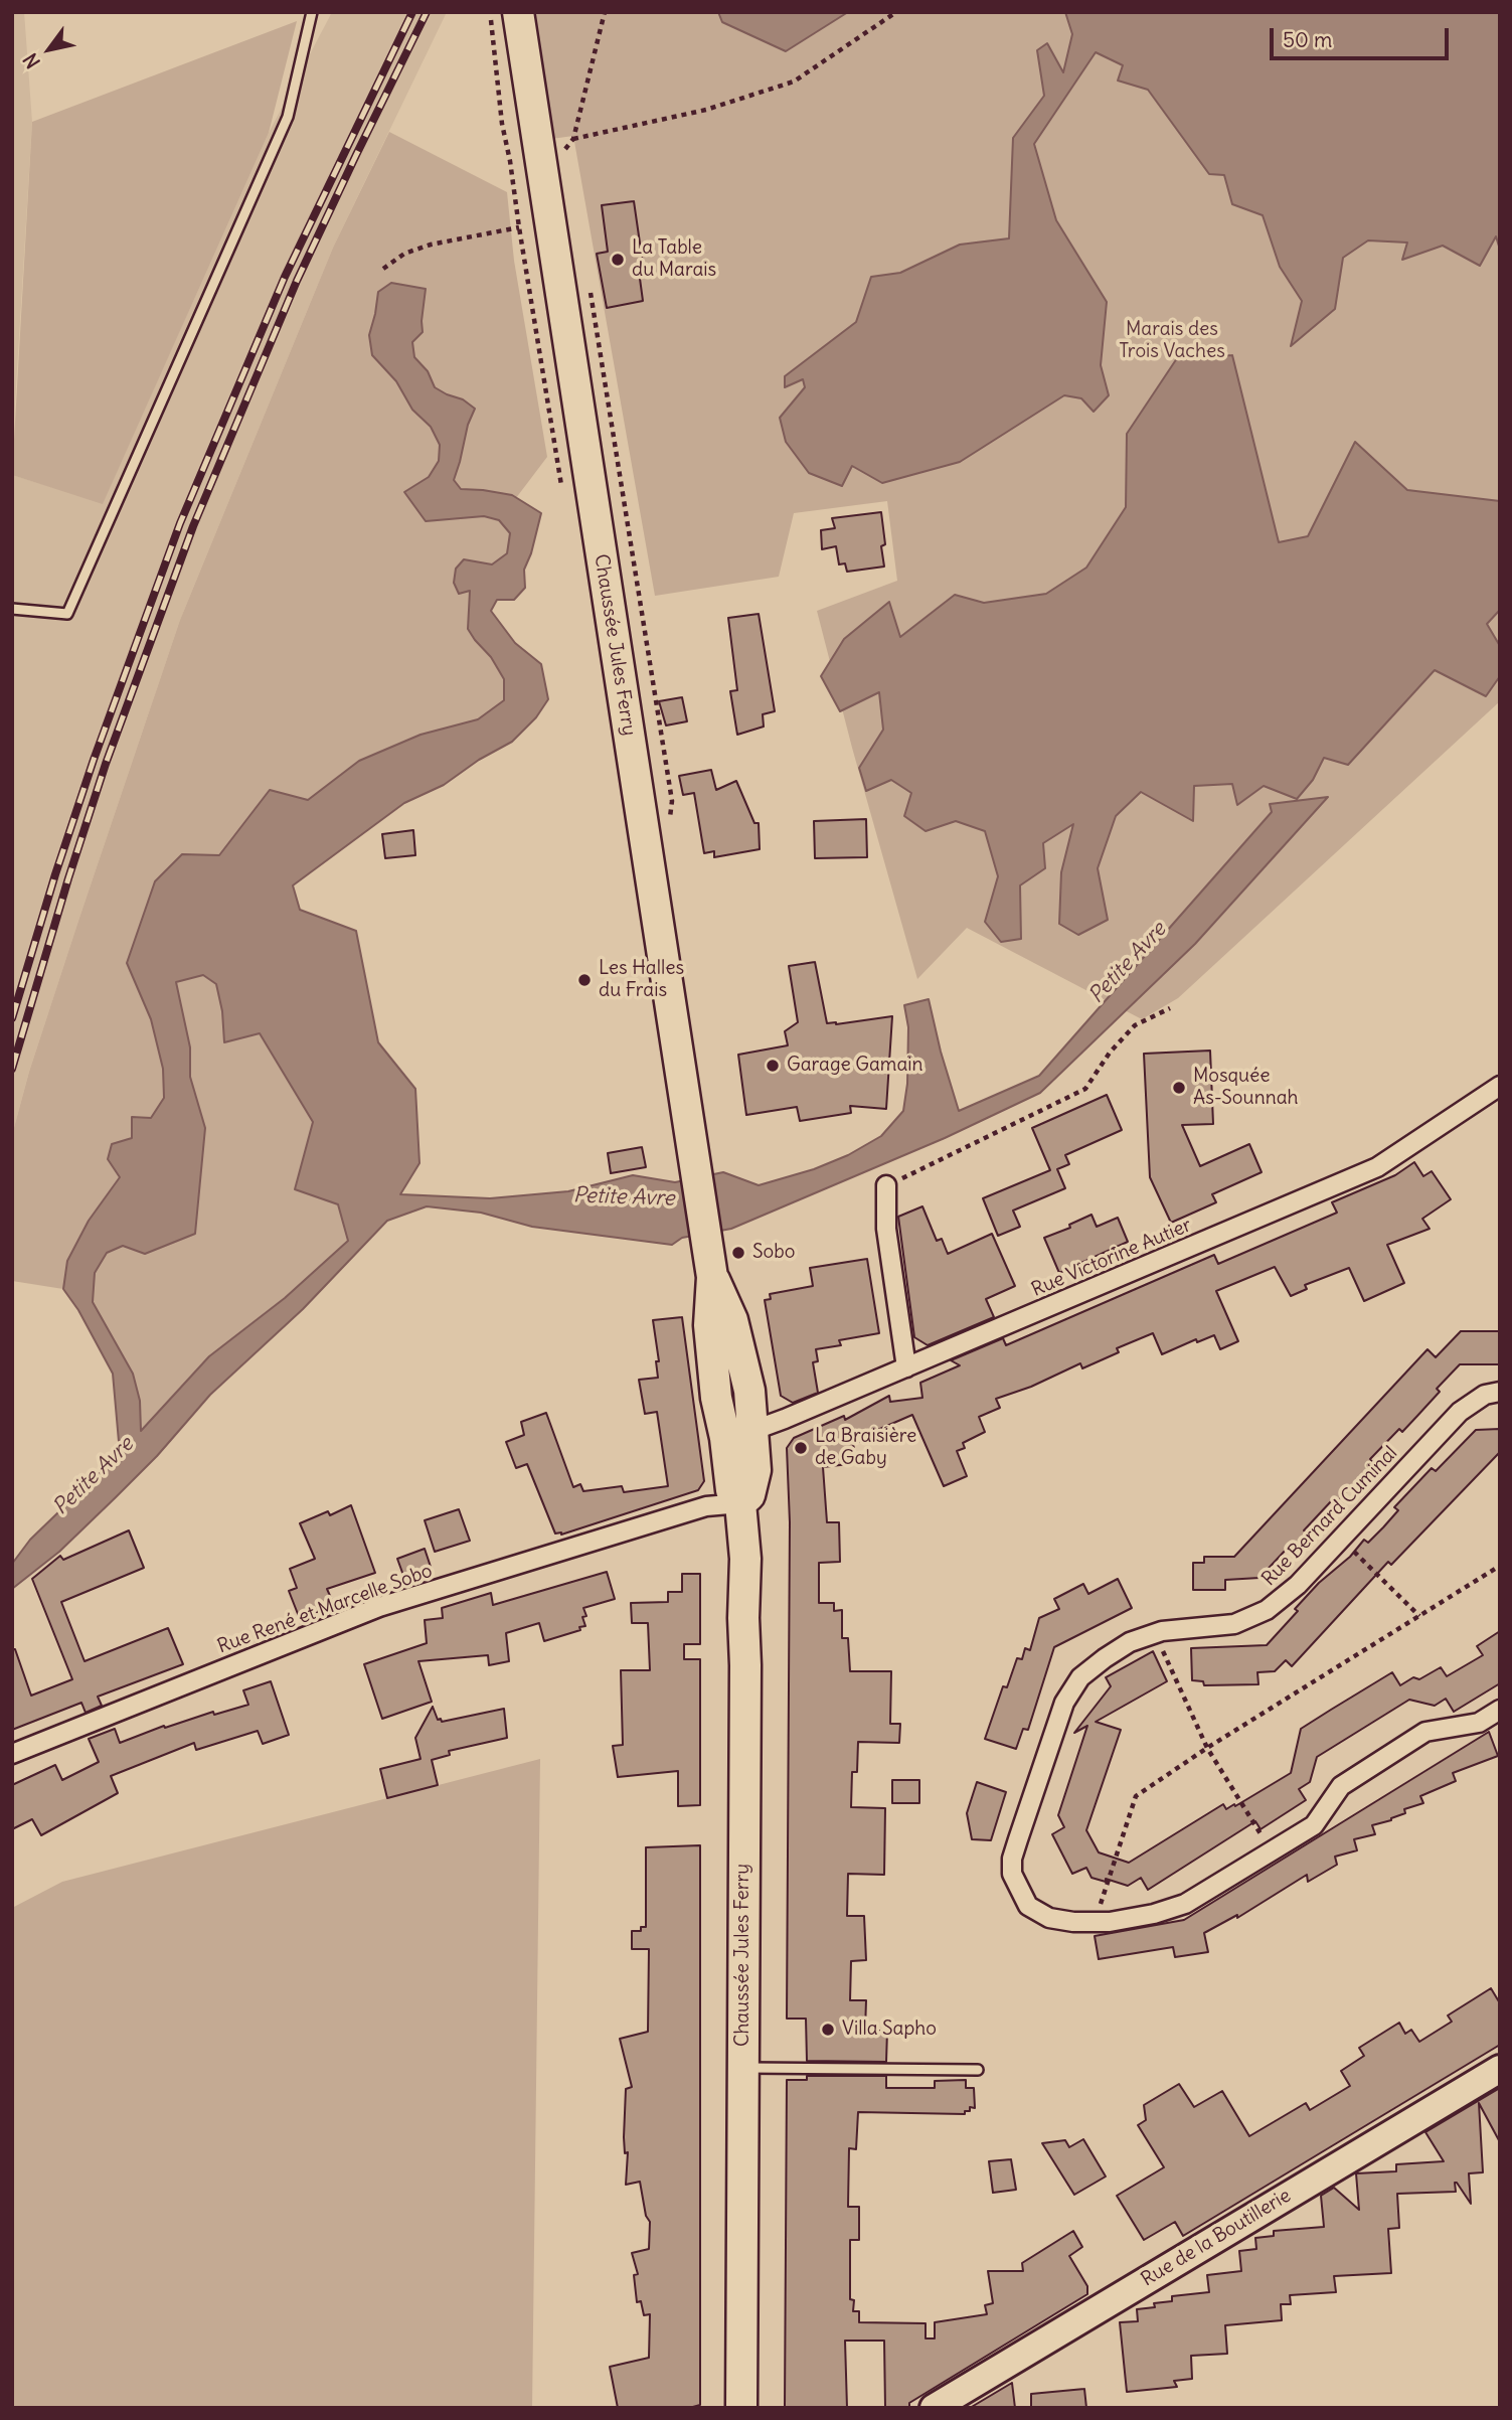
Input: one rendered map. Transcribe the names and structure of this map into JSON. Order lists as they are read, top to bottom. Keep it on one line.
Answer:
{"streets":{"main road":["Chaussée Jules Ferry"],"street":["Rue Victorine Autier","Rue Bernard Cuminal","Rue René et Marcelle Sobo","Rue de la Boutillerie"]},"crossings":[["Chaussée Jules Ferry","Rue Victorine Autier"],["Chaussée Jules Ferry","Rue René et Marcelle Sobo"]],"water":["Petite Avre"],"parks":["Marais des Trois Vaches"],"places":["La Table du Marais","Les Halles du Frais","Garage Gamain","Mosquée As-Sounnah","Sobo","La Braisière de Gaby","Villa Sapho"],"scale_bar":"50 m","north":"bottom left"}
